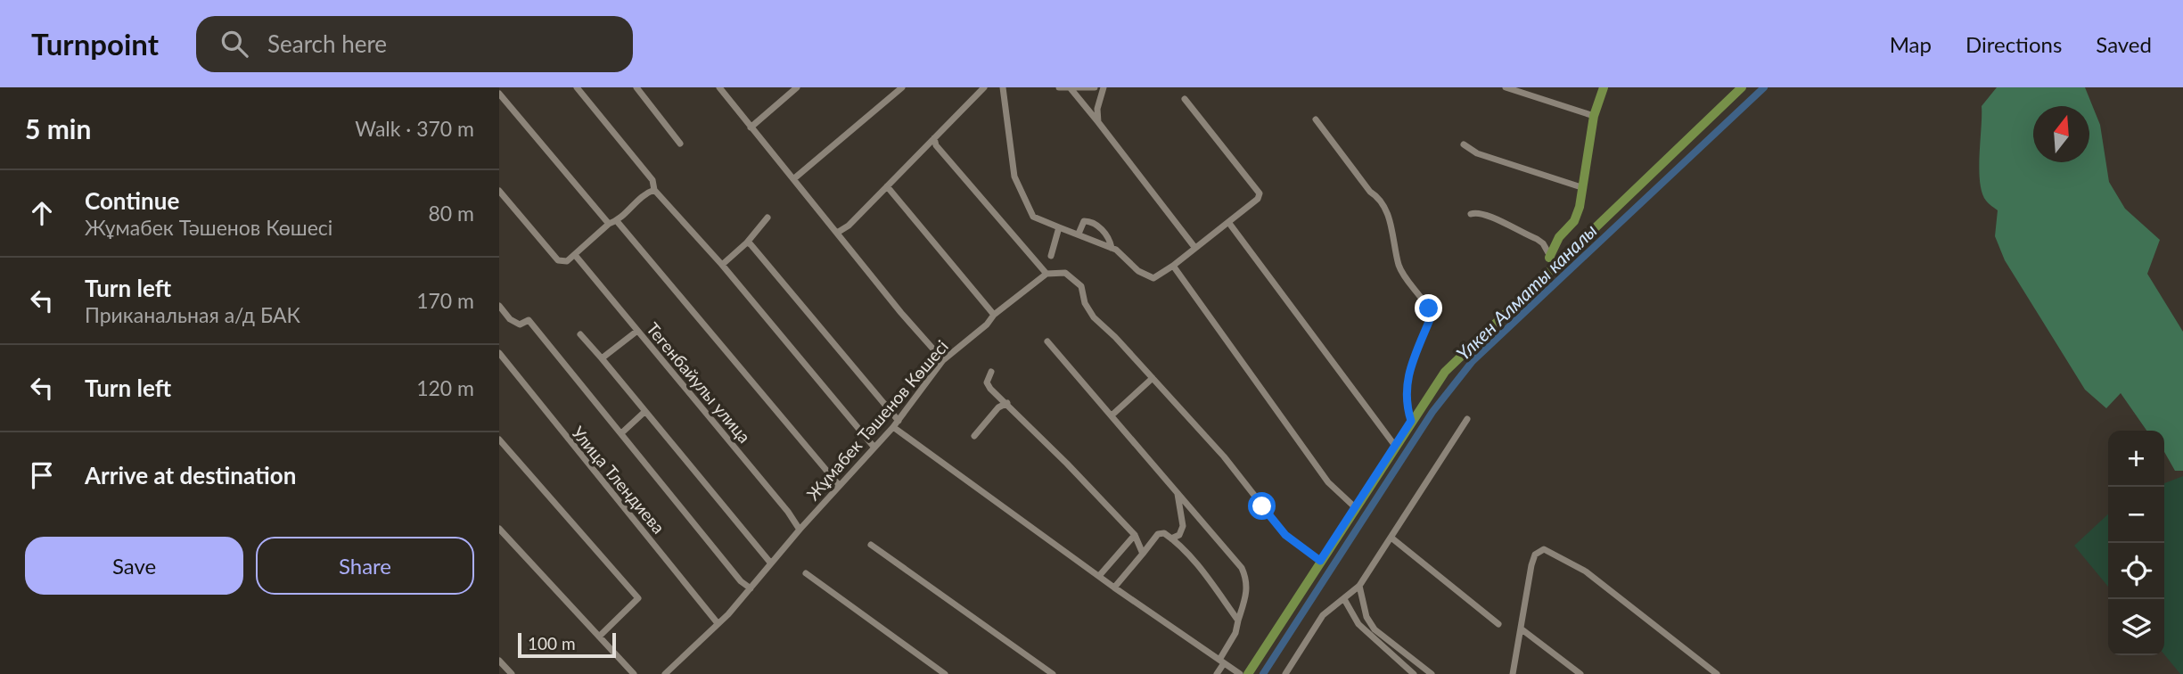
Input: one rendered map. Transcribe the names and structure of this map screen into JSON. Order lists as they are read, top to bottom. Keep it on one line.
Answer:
{"streets":{"street":["Тегенбайулы улица","Жұмабек Тәшенов Көшесі","Улица Тлендиева"]},"crossings":[["Тегенбайулы улица","Жұмабек Тәшенов Көшесі"],["Жұмабек Тәшенов Көшесі","Улица Тлендиева"]],"water":["Үлкен Алматы каналы"],"scale_bar":"100 m","north":"top","page":{"header":"Turnpoint","search":"Search here","nav":["Map","Directions","Saved"],"heading":["5 min","Walk · 370 m"],"list":[["Continue","Жұмабек Тәшенов Көшесі","80 m"],["Turn left","Приканальная а/д БАК","170 m"],["Turn left","120 m"],"Arrive at destination"],"map_buttons":["+","−"],"buttons":["Save","Share"],"scale":"100 m"}}
